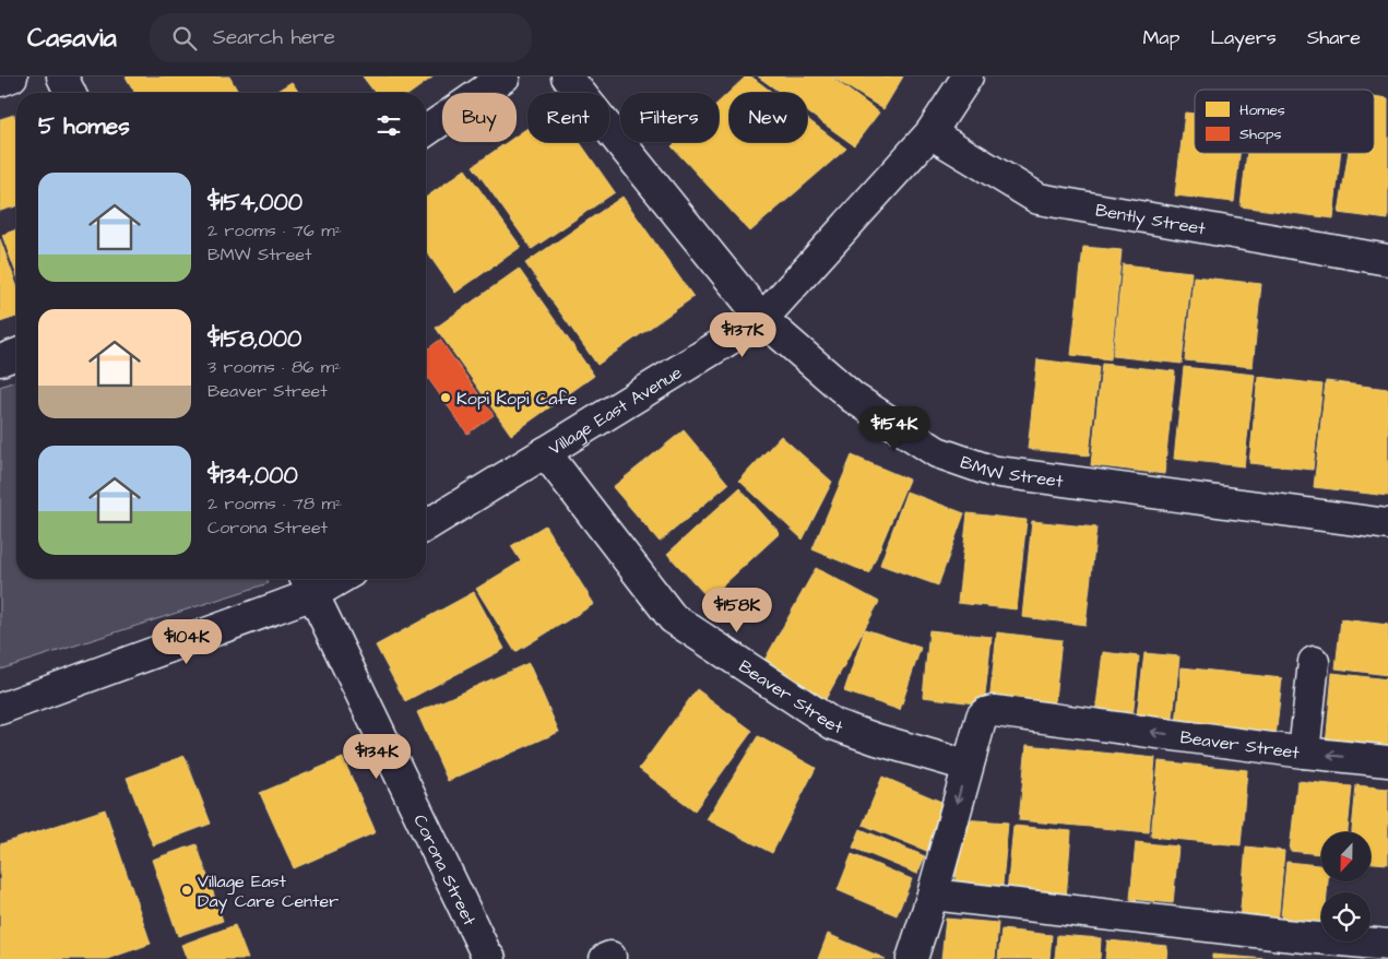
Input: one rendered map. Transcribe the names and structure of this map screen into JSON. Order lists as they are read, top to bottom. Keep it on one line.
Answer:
{"streets":{"street":["Bently Street","Village East Avenue","BMW Street","Beaver Street","Corona Street"]},"crossings":[["Bently Street","Village East Avenue"],["Village East Avenue","BMW Street"],["Village East Avenue","Beaver Street"]],"places":["Kopi Kopi Cafe","Village East Day Care Center"],"legend":["Homes","Shops"],"north":"bottom","page":{"header":"Casavia","search":"Search here","nav":["Map","Layers","Share"],"chip":["Buy","Rent","Filters","New"],"heading":"5 homes","list":[{"name":"$154,000","note":"2 rooms · 76 m² · BMW Street"},{"name":"$158,000","note":"3 rooms · 86 m² · Beaver Street"},{"name":"$134,000","note":"2 rooms · 78 m² · Corona Street"}],"price":["$137K","$154K","$158K","$104K","$134K"]}}
